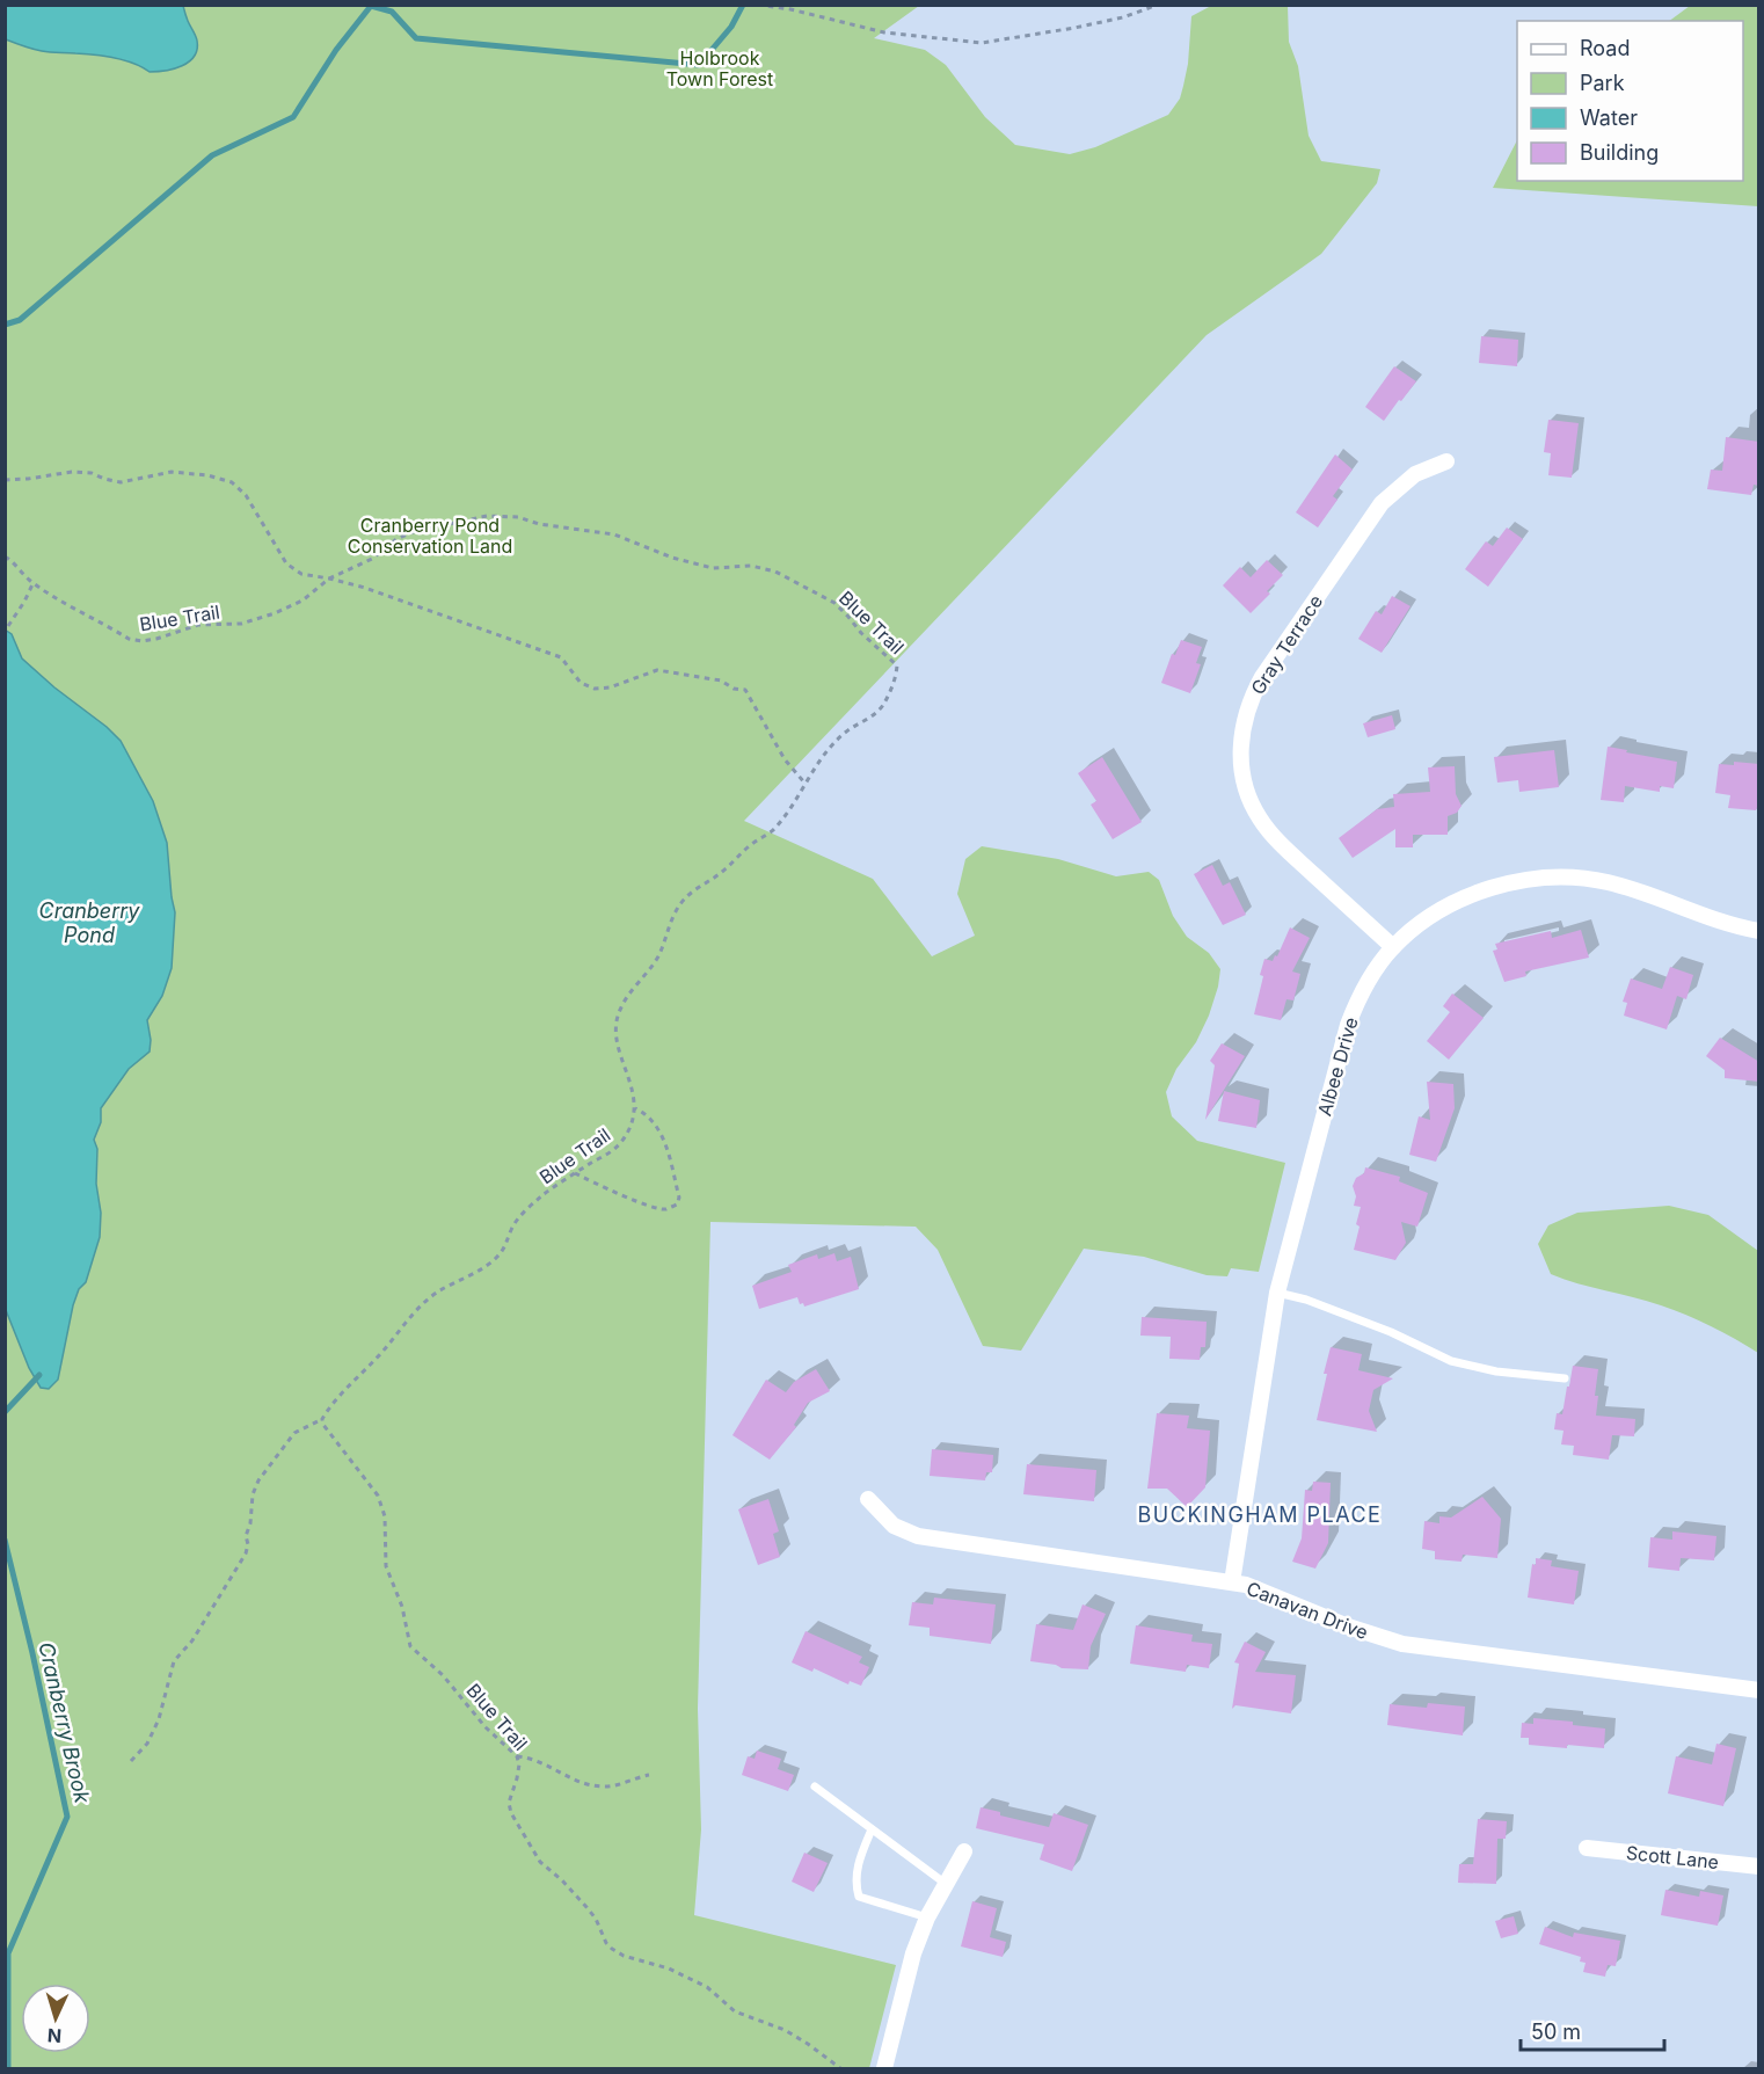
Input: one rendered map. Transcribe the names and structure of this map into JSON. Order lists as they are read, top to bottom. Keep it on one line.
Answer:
{"streets":{"street":["Gray Terrace","Albee Drive","Canavan Drive","Scott Lane"],"path":["Blue Trail"]},"crossings":[["Gray Terrace","Albee Drive"],["Albee Drive","Canavan Drive"]],"districts":["BUCKINGHAM PLACE"],"water":["Cranberry Pond","Cranberry Brook"],"parks":["Holbrook Town Forest","Cranberry Pond Conservation Land"],"legend":["Road","Park","Water","Building"],"scale_bar":"50 m","north":"bottom"}
